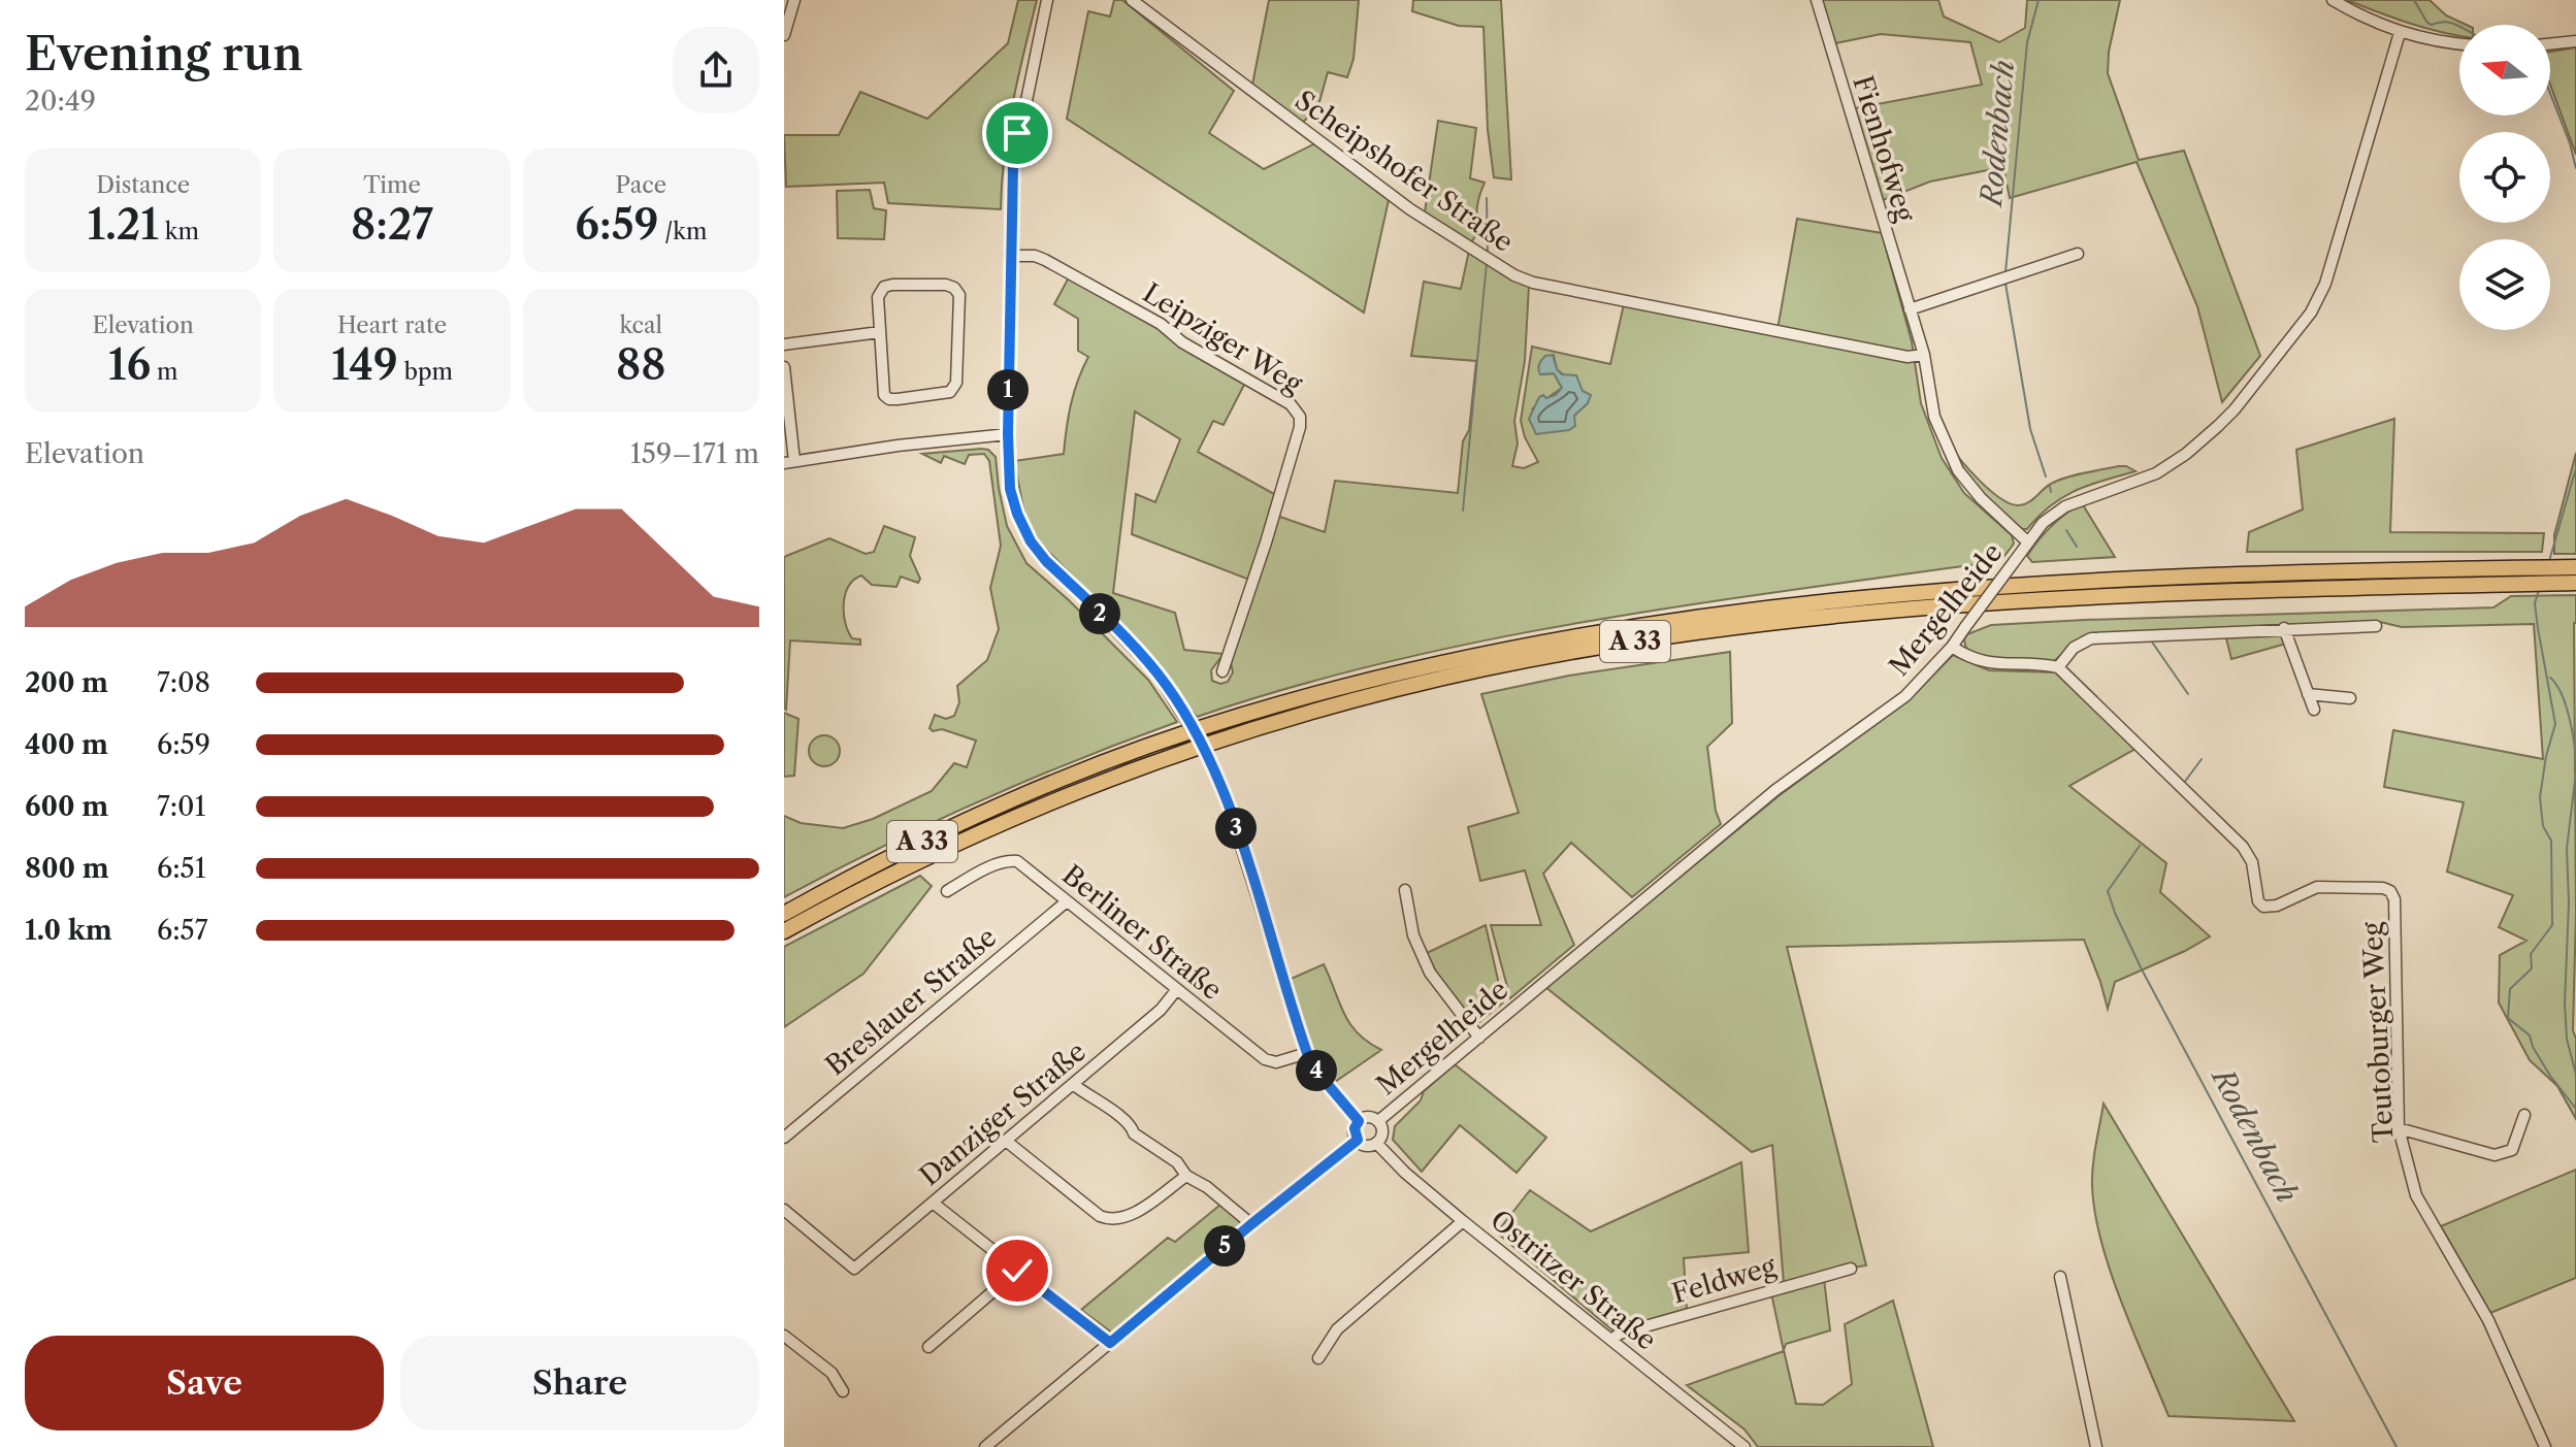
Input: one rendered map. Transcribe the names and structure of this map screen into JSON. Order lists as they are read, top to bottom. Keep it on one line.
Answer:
{"streets":{"highway":["A 33"],"street":["Fienhofweg","Scheipshofer Straße","Leipziger Weg","Mergelheide","Berliner Straße","Breslauer Straße","Teutoburger Weg","Danziger Straße","Ostritzer Straße","Feldweg"]},"crossings":[["Fienhofweg","Scheipshofer Straße"],["Fienhofweg","Mergelheide"],["Mergelheide","Ostritzer Straße"],["Berliner Straße","Breslauer Straße"],["Berliner Straße","Danziger Straße"],["Ostritzer Straße","Feldweg"]],"water":["Rodenbach"],"north":"left","page":{"heading":["Evening run","20:49"],"stats":[["Distance","1.21 km"],["Time","8:27"],["Pace","6:59 /km"],["Elevation","16 m"],["Heart rate","149 bpm"],["kcal","88"]],"pins":["1","2","3","4","5"],"chart":["Elevation","159–171 m"],"list":[{"name":"200 m","note":"7:08"},{"name":"400 m","note":"6:59"},{"name":"600 m","note":"7:01"},{"name":"800 m","note":"6:51"},{"name":"1.0 km","note":"6:57"}],"buttons":["Save","Share"]}}
